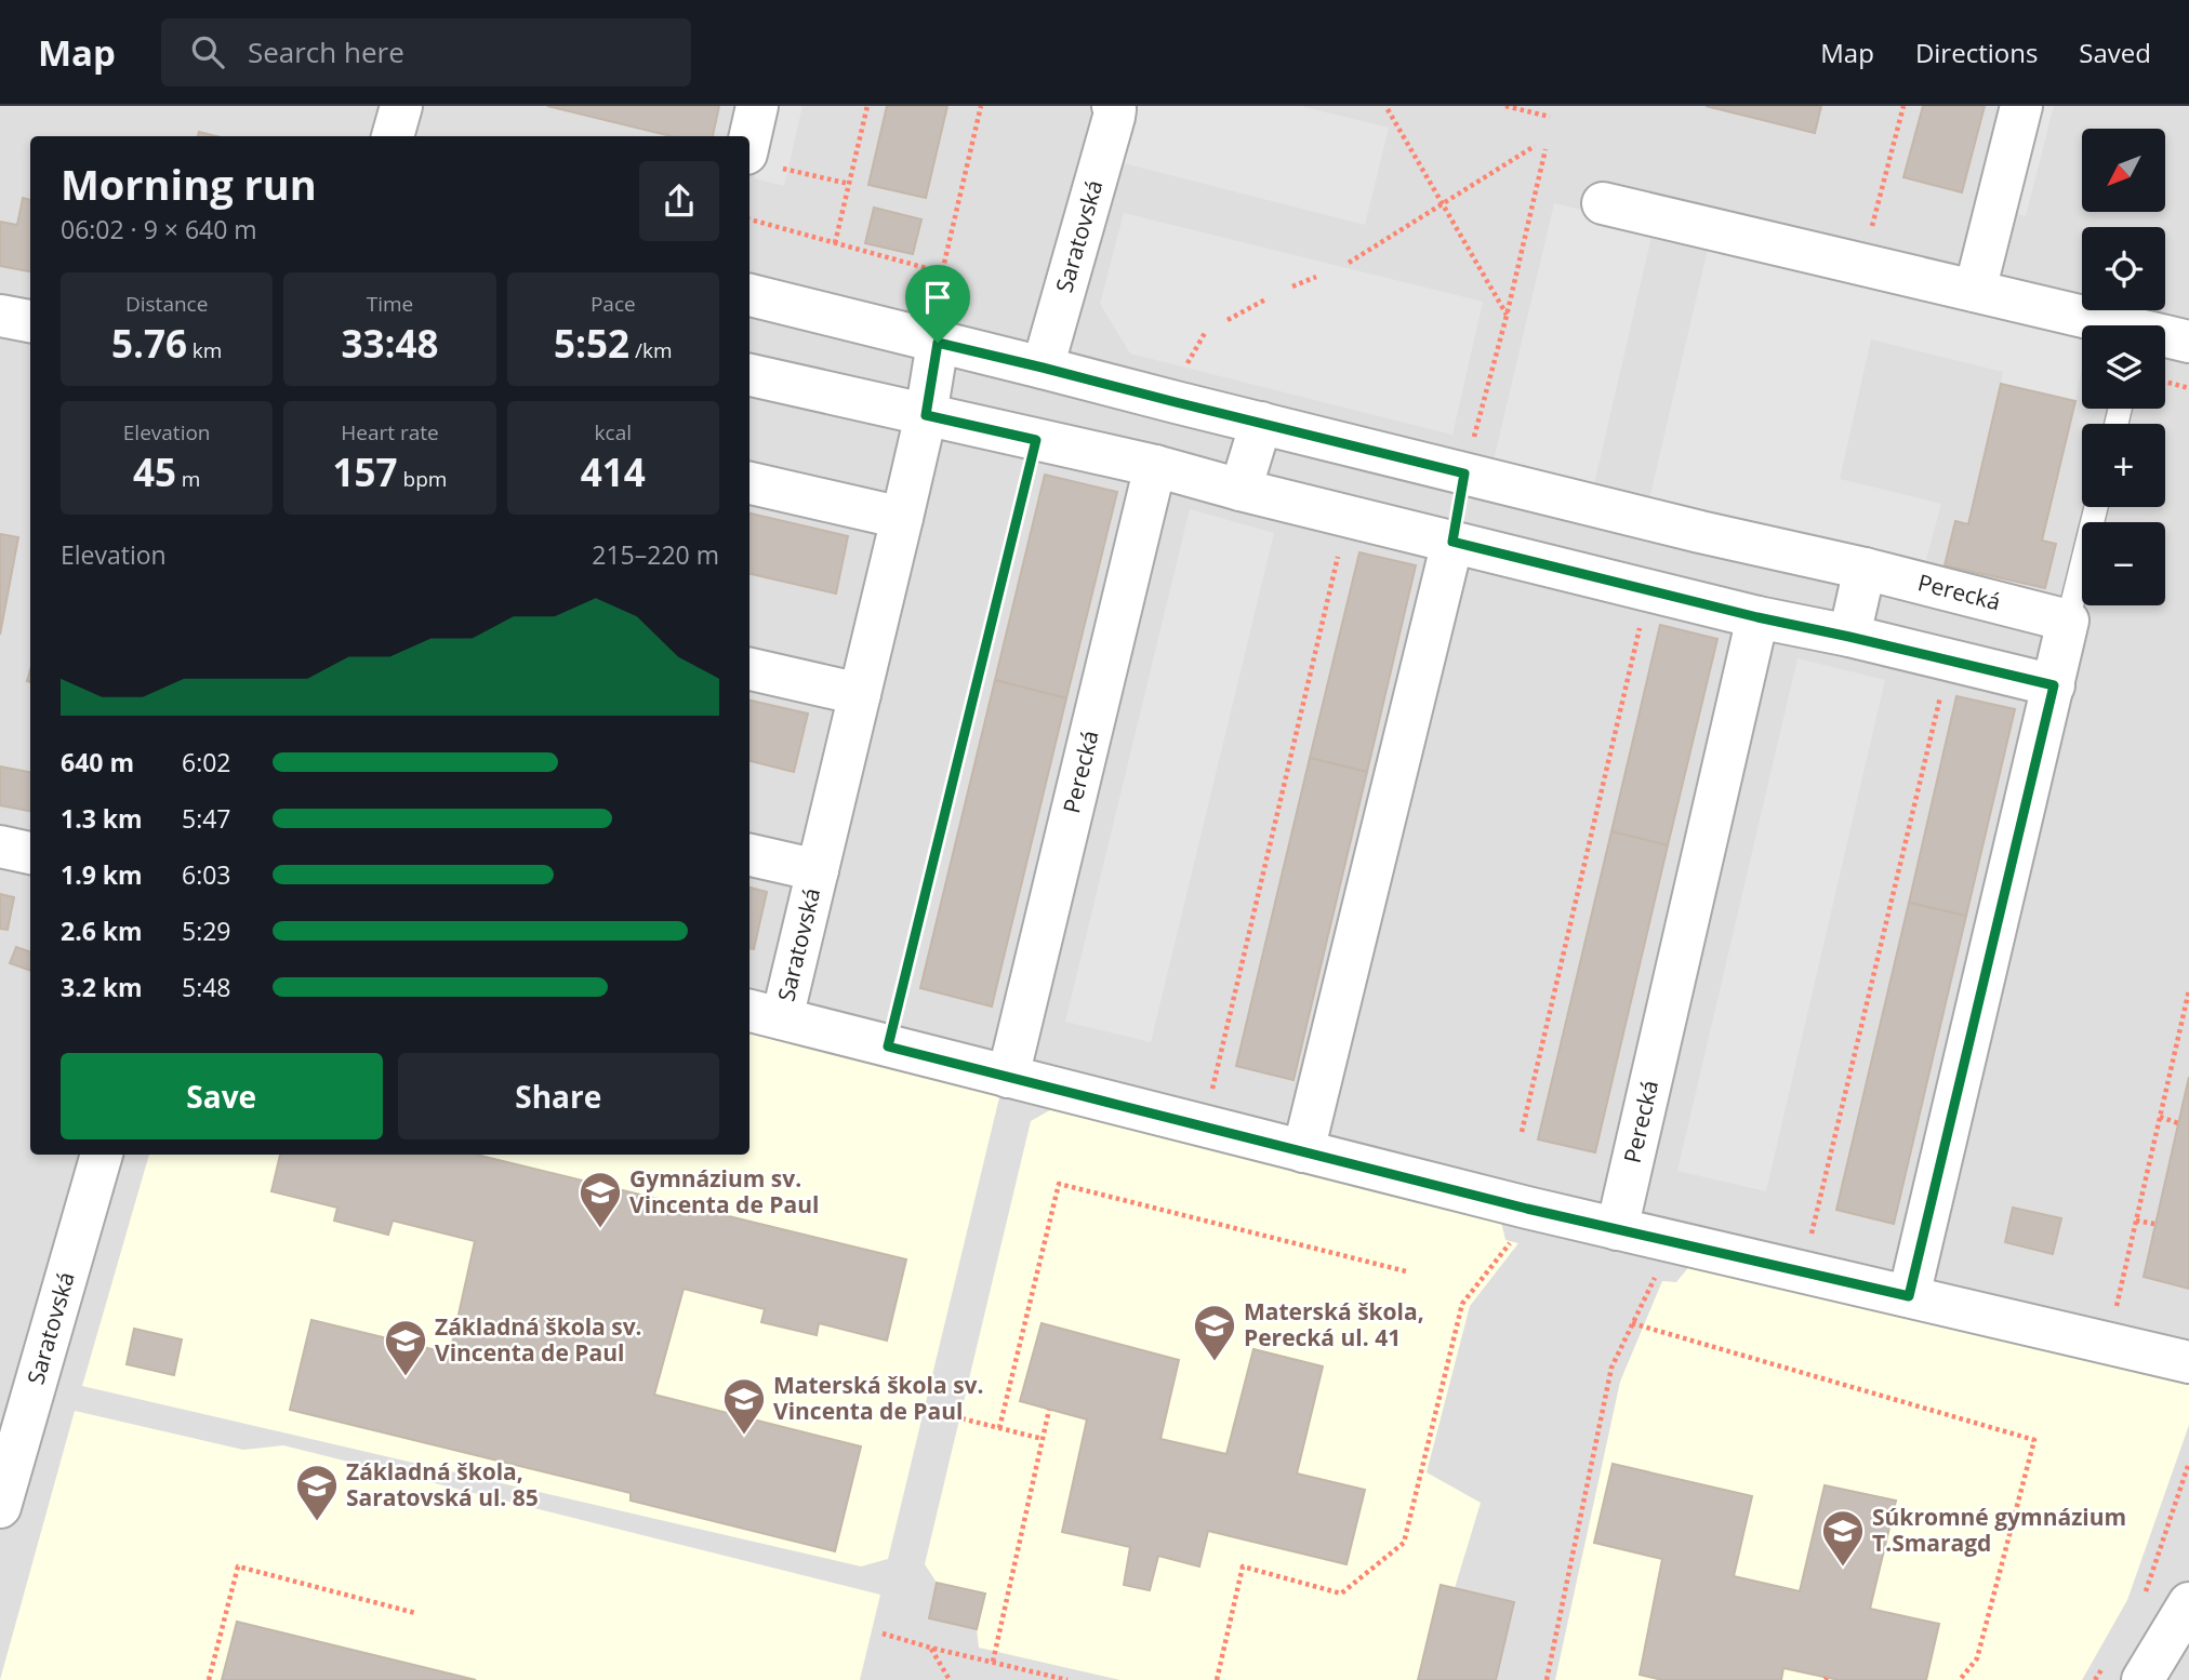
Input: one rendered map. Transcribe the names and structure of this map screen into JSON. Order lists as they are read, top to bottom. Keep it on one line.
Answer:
{"streets":{"street":["Saratovská","Perecká"]},"places":{"school or university":["Gymnázium sv. Vincenta de Paul","Materská škola, Perecká ul. 41","Základná škola sv. Vincenta de Paul","Materská škola sv. Vincenta de Paul","Základná škola, Saratovská ul. 85","Súkromné gymnázium T.Smaragd"]},"north":"bottom left","page":{"header":"Map","search":"Search here","nav":["Map","Directions","Saved"],"map_buttons":["+","−"],"heading":["Morning run","06:02 · 9 × 640 m"],"stats":[["Distance","5.76 km"],["Time","33:48"],["Pace","5:52 /km"],["Elevation","45 m"],["Heart rate","157 bpm"],["kcal","414"]],"chart":["Elevation","215–220 m"],"list":[{"name":"640 m","note":"6:02"},{"name":"1.3 km","note":"5:47"},{"name":"1.9 km","note":"6:03"},{"name":"2.6 km","note":"5:29"},{"name":"3.2 km","note":"5:48"}],"buttons":["Save","Share"]}}
